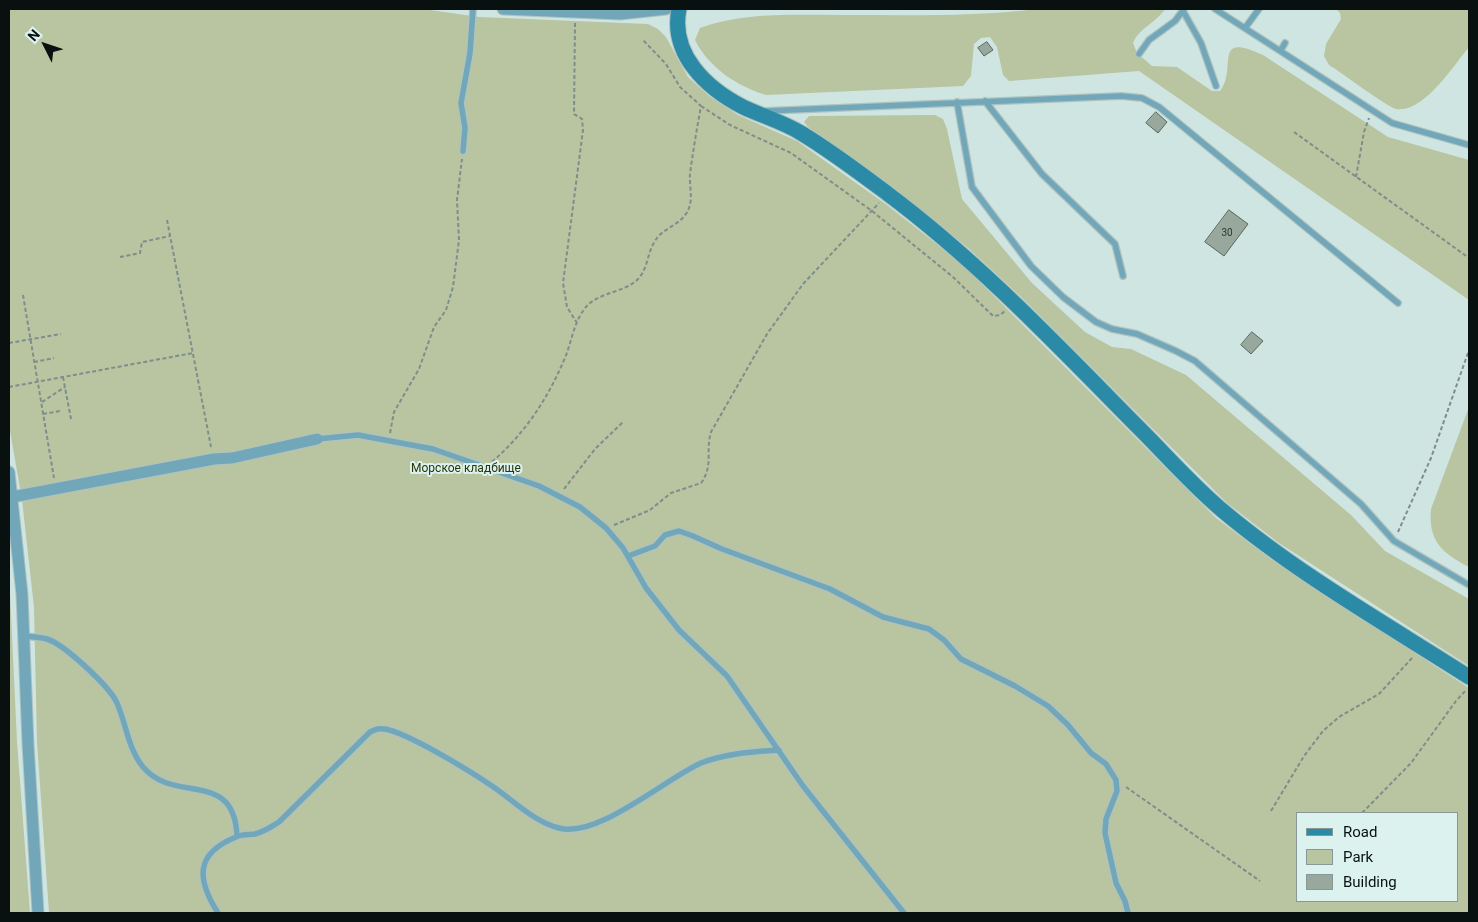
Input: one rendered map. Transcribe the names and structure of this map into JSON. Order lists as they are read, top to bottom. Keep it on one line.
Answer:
{"parks":["Морское кладбище"],"house_numbers":["30"],"legend":["Road","Park","Building"],"north":"top left"}
